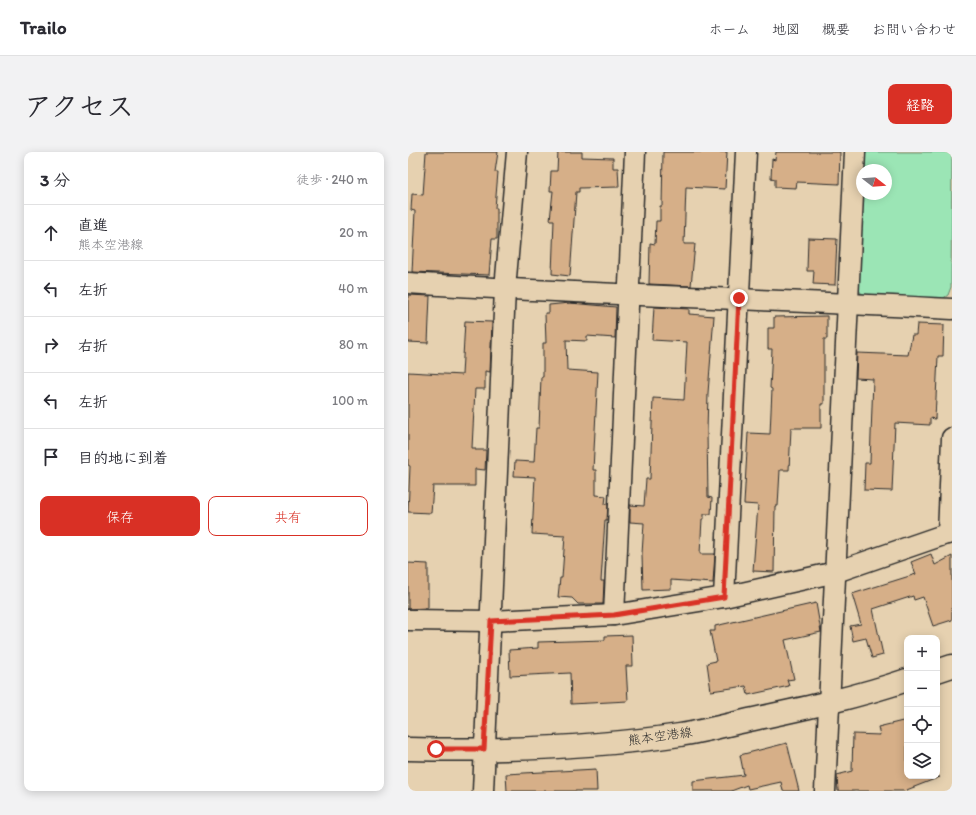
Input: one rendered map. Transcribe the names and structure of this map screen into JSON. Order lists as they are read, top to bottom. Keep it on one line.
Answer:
{"streets":{"main road":["熊本空港線"]},"north":"right","page":{"header":"Trailo","nav":["ホーム","地図","概要","お問い合わせ"],"title":"アクセス","buttons":["経路",["保存","共有"]],"heading":["3 分","徒歩 · 240 m"],"list":[["直進","熊本空港線","20 m"],["左折","40 m"],["右折","80 m"],["左折","100 m"],"目的地に到着"],"map_buttons":["+","−"]}}
